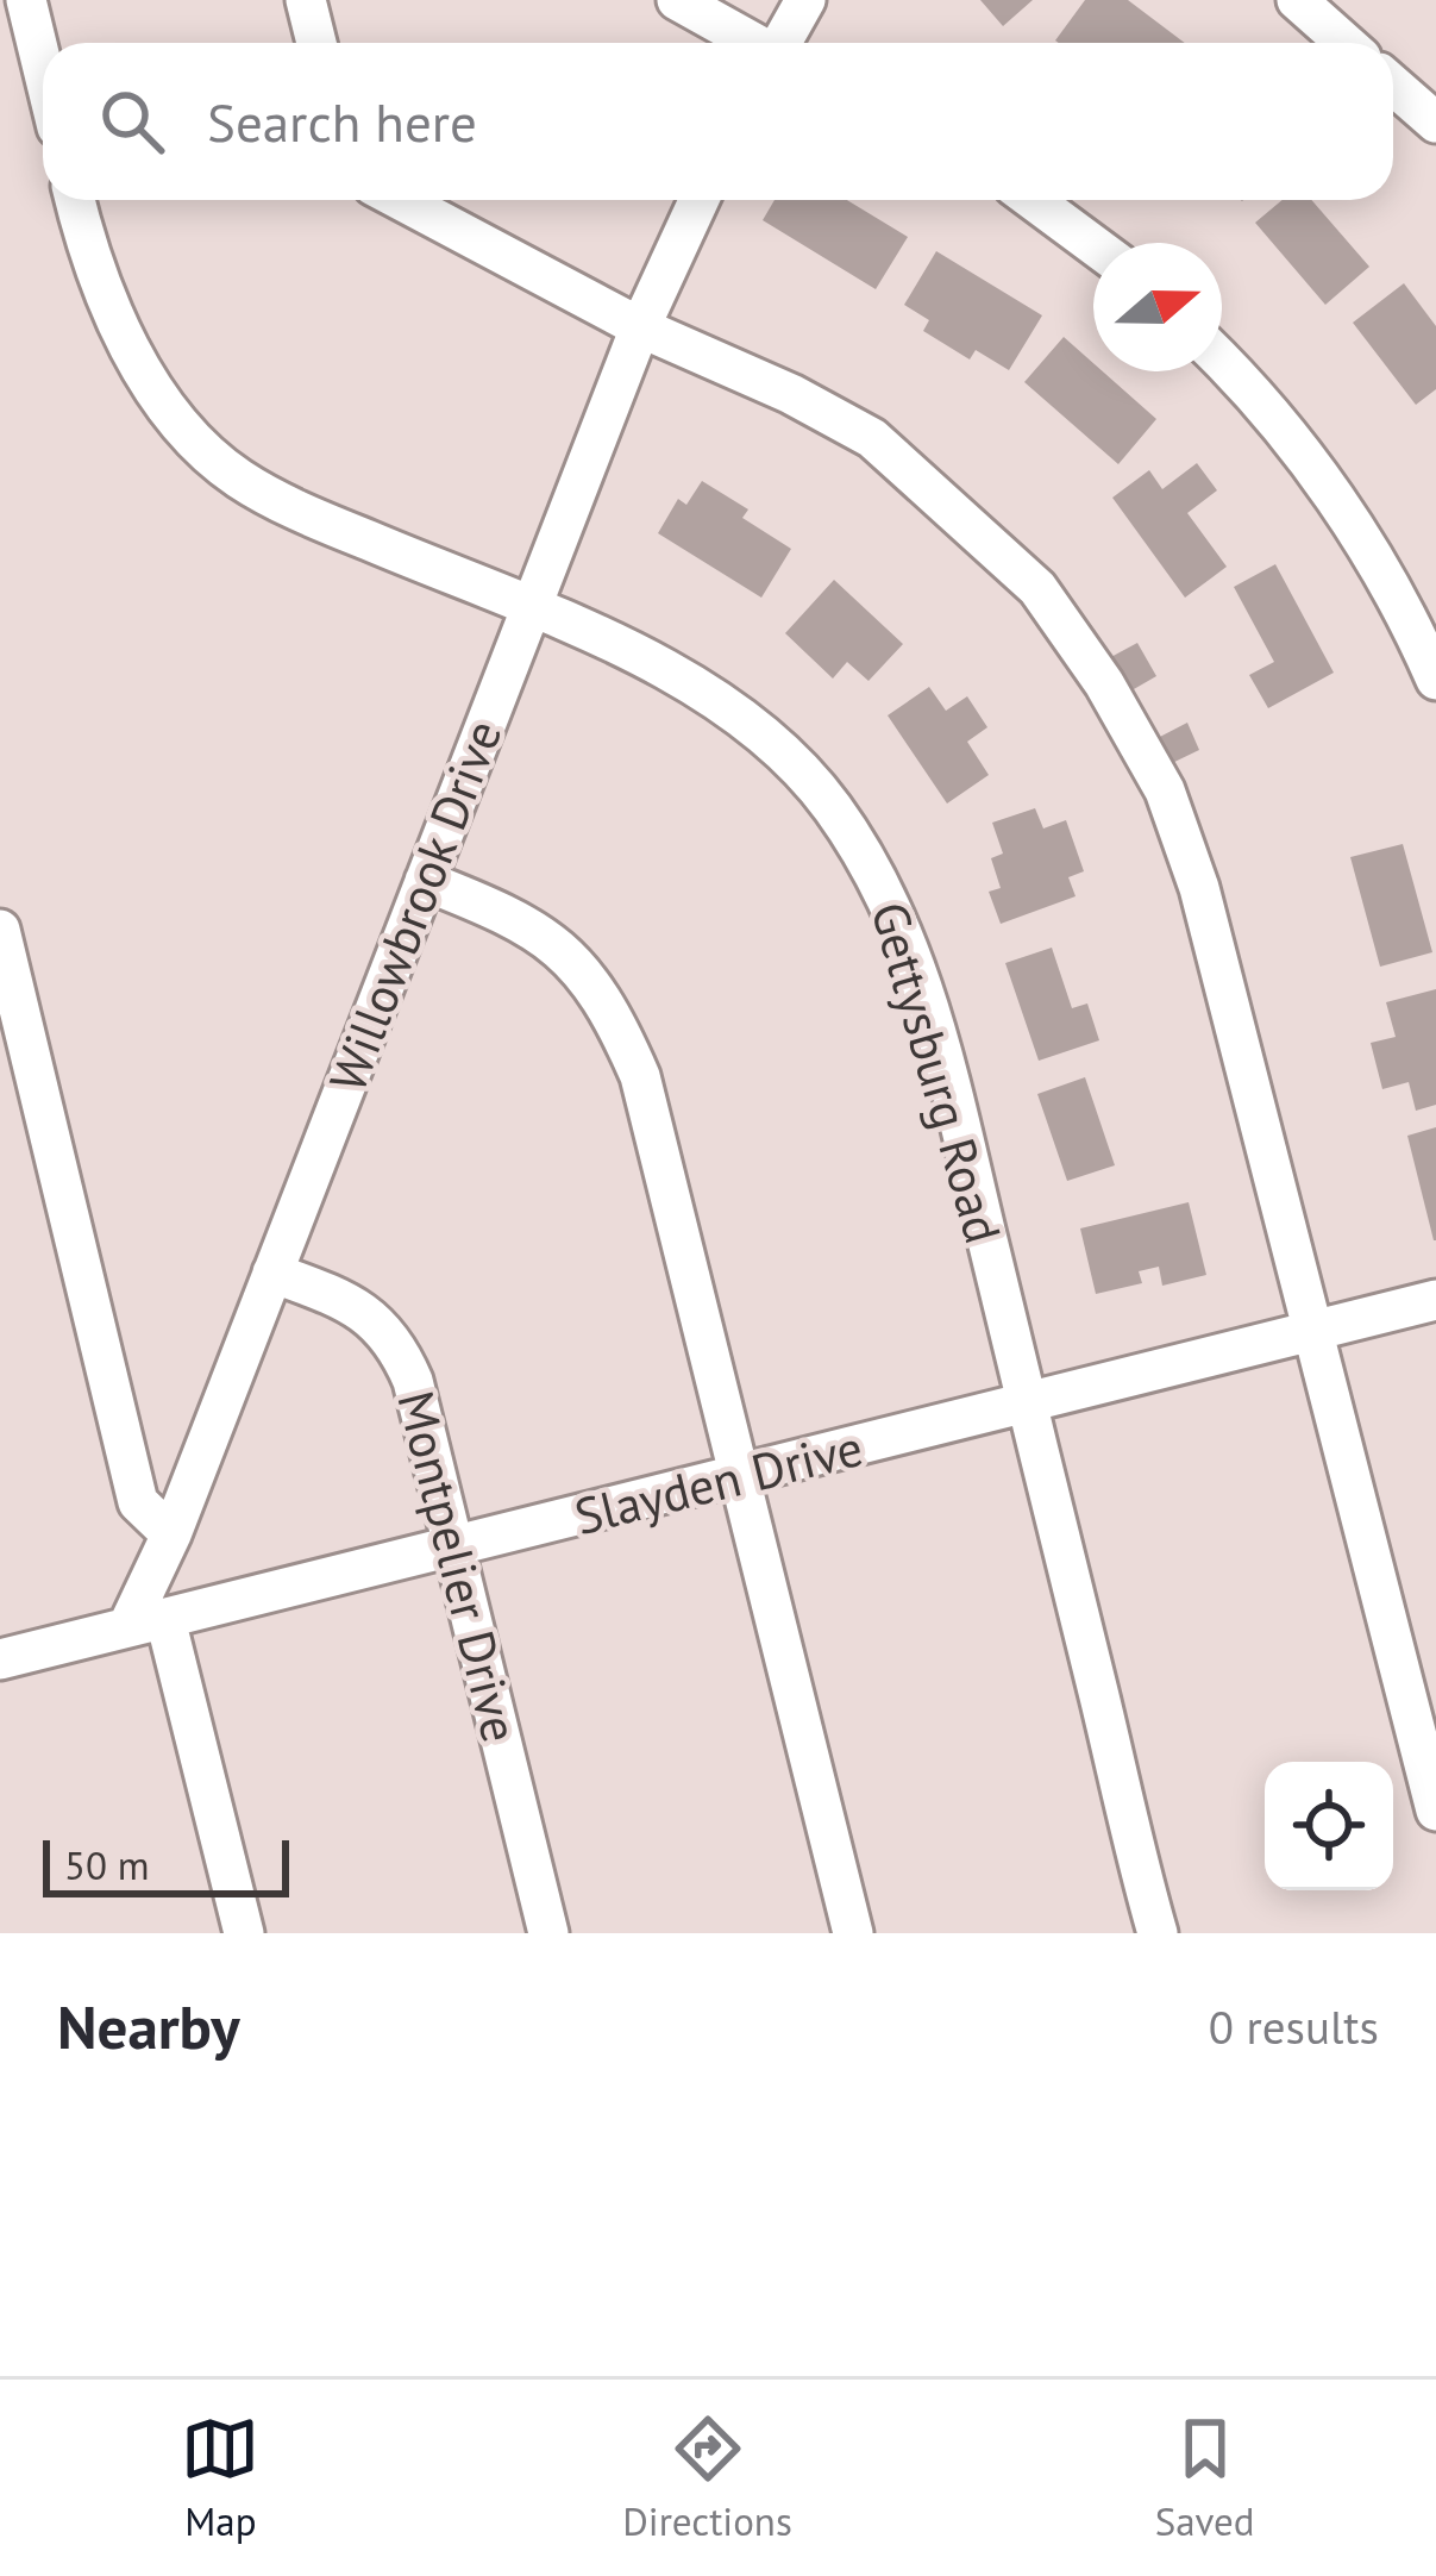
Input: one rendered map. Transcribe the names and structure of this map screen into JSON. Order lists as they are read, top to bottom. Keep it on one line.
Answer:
{"streets":{"street":["Willowbrook Drive","Gettysburg Road","Slayden Drive","Montpelier Drive"]},"crossings":[["Willowbrook Drive","Gettysburg Road"],["Willowbrook Drive","Slayden Drive"],["Willowbrook Drive","Montpelier Drive"],["Gettysburg Road","Slayden Drive"],["Slayden Drive","Montpelier Drive"]],"scale_bar":"50 m","north":"right","page":{"search":"Search here","scale":"50 m","heading":["Nearby","0 results"],"nav":["Map","Directions","Saved"]}}
